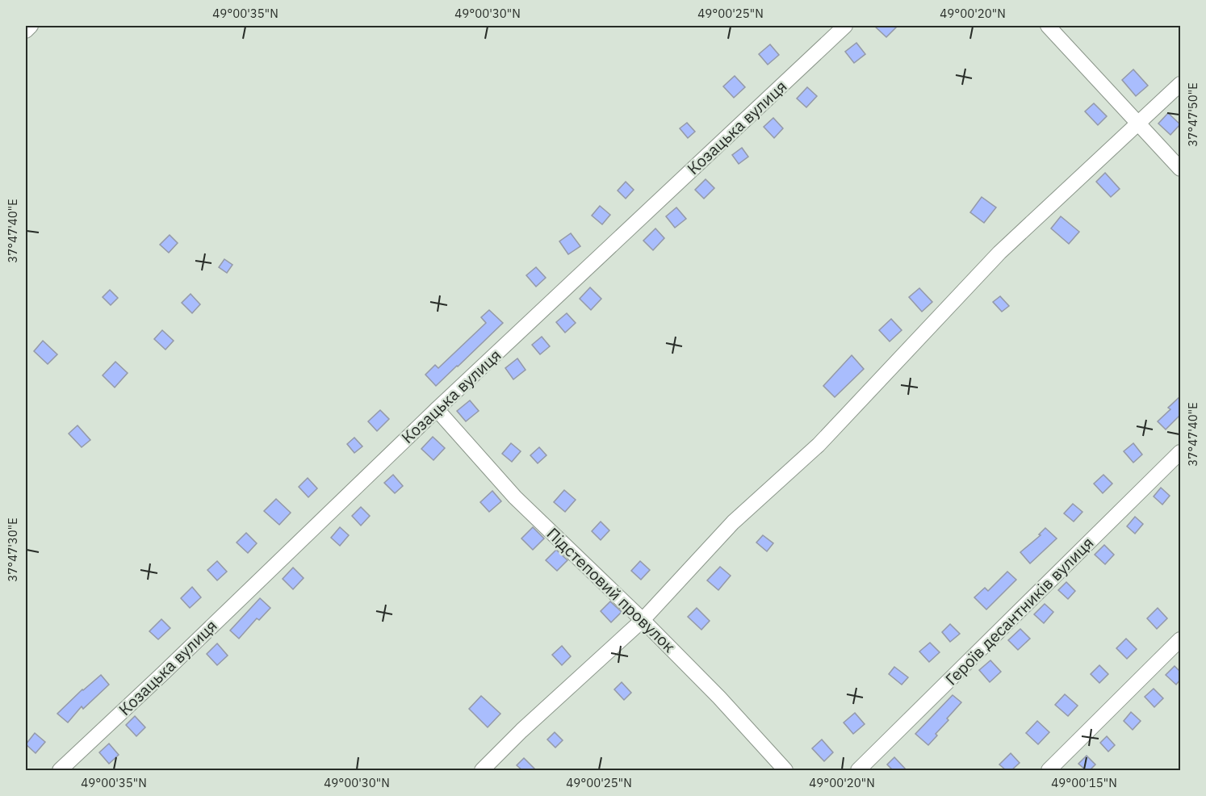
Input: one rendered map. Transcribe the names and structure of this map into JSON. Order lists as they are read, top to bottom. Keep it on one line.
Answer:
{"streets":{"street":["Козацька вулиця","Підстеповий провулок","Героїв десантників вулиця"]},"crossings":[["Козацька вулиця","Підстеповий провулок"]],"coordinates":["49°00'35\"N","49°00'30\"N","49°00'25\"N","49°00'20\"N","37°47'50\"E","37°47'40\"E","37°47'30\"E","49°00'15\"N"]}
